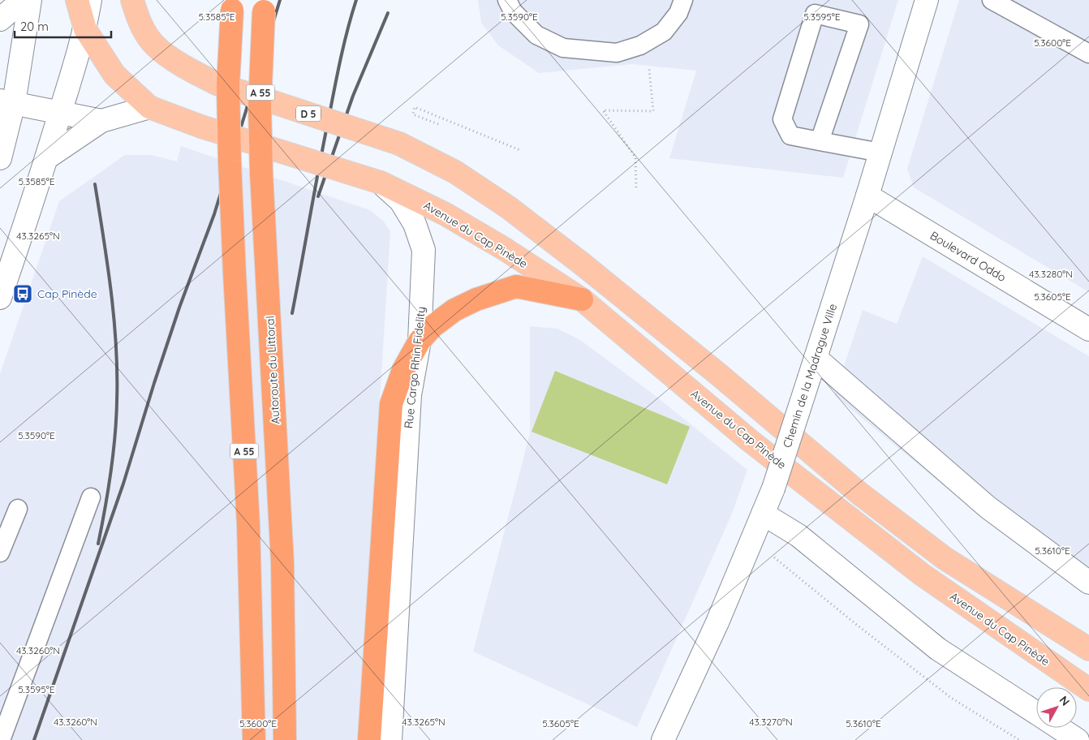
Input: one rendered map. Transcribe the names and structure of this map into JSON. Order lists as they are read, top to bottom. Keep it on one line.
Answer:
{"streets":{"highway":["A 55","Autoroute du Littoral"],"main road":["D 5","Avenue du Cap Pinède","Rue Cargo Rhin Fidelity"],"street":["Boulevard Oddo","Chemin de la Madrague Ville"]},"crossings":[["Avenue du Cap Pinède","Rue Cargo Rhin Fidelity"],["Boulevard Oddo","Chemin de la Madrague Ville"]],"places":{"bus stop":["Cap Pinède"]},"scale_bar":"20 m","north":"top right","coordinates":["5.3585°E","5.3595°E","5.3590°E","5.3600°E","43.3265°N","43.3280°N","5.3605°E","5.3610°E","43.3260°N","43.3270°N"]}
